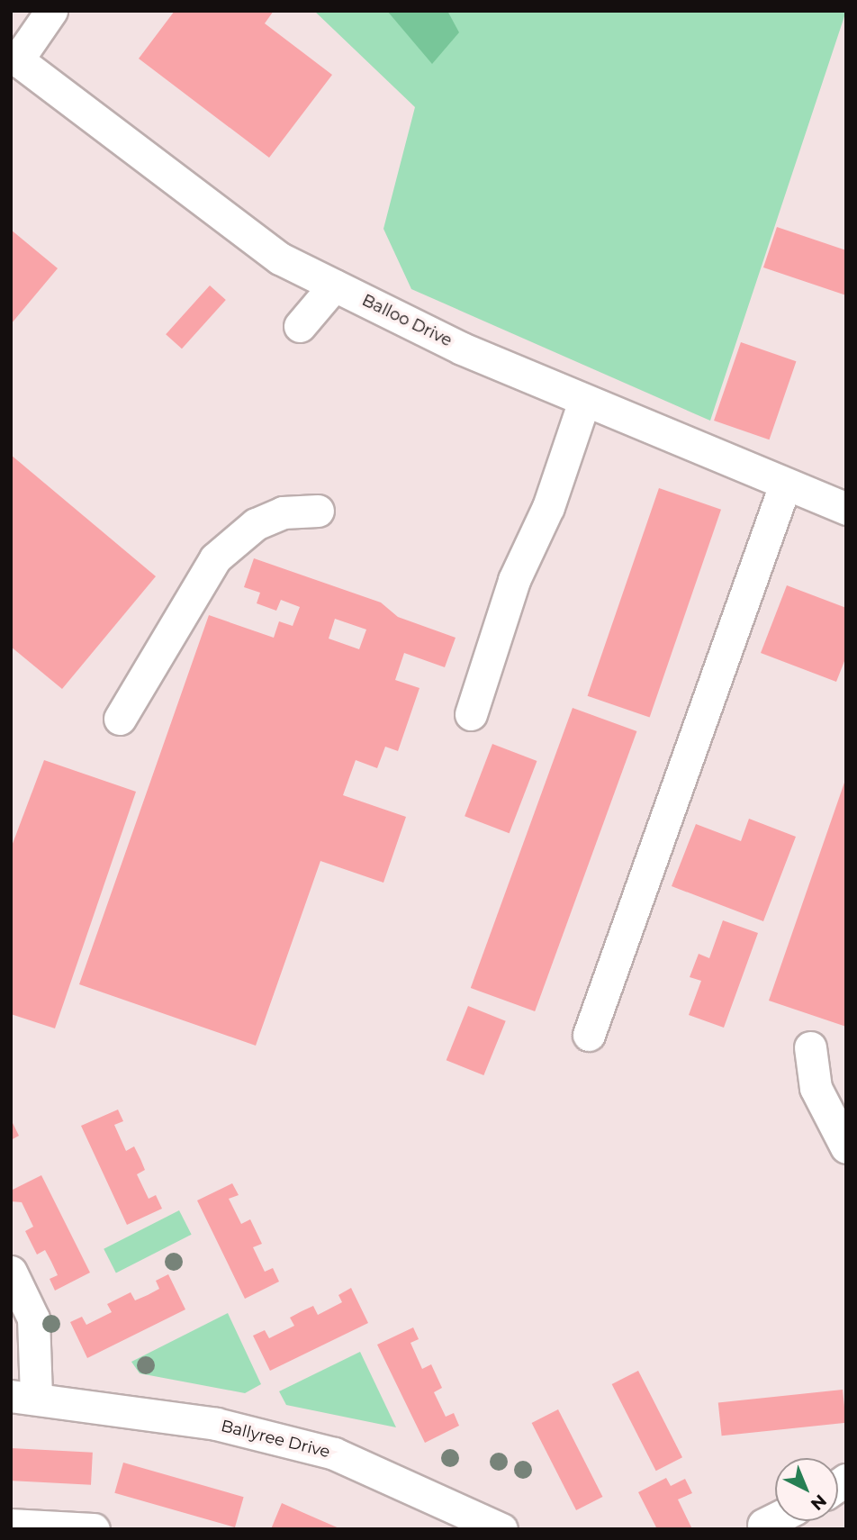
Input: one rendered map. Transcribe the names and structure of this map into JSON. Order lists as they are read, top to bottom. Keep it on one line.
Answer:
{"streets":{"street":["Balloo Drive","Ballyree Drive"]},"north":"bottom right"}
